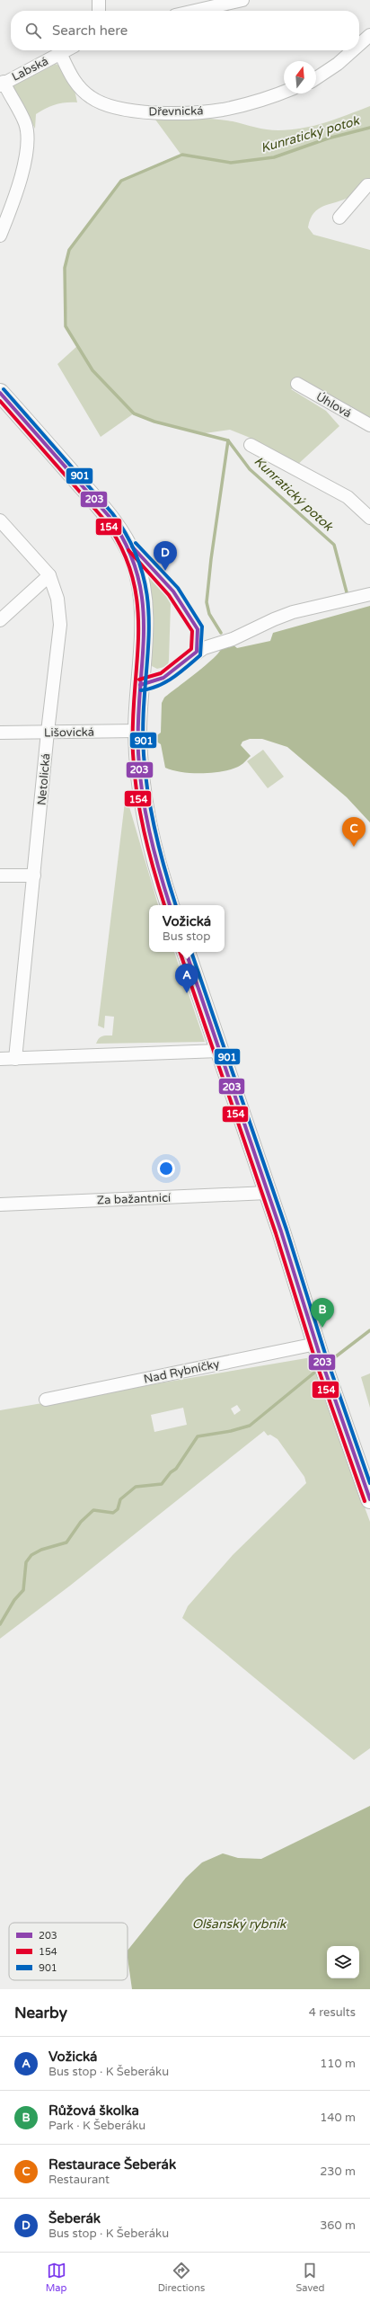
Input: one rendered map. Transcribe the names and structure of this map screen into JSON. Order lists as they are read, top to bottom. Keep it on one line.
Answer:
{"streets":{"street":["Labská","Dřevnická","Úhlová","Lišovická","Netolická","Za bažantnicí","Nad Rybníčky"]},"crossings":[["Labská","Dřevnická"],["Lišovická","Netolická"]],"water":["Kunratický potok","Olšanský rybník"],"lines":["transit line 901","transit line 203","transit line 154"],"legend":["203","154","901"],"north":"top","page":{"search":"Search here","pins":["D","C","A","B"],"popup":["Vožická","Bus stop"],"heading":["Nearby","4 results"],"list":[{"mark":"A","name":"Vožická","note":"Bus stop · K Šeberáku","value":"110 m"},{"mark":"B","name":"Růžová školka","note":"Park · K Šeberáku","value":"140 m"},{"mark":"C","name":"Restaurace Šeberák","note":"Restaurant","value":"230 m"},{"mark":"D","name":"Šeberák","note":"Bus stop · K Šeberáku","value":"360 m"}],"nav":["Map","Directions","Saved"]}}
